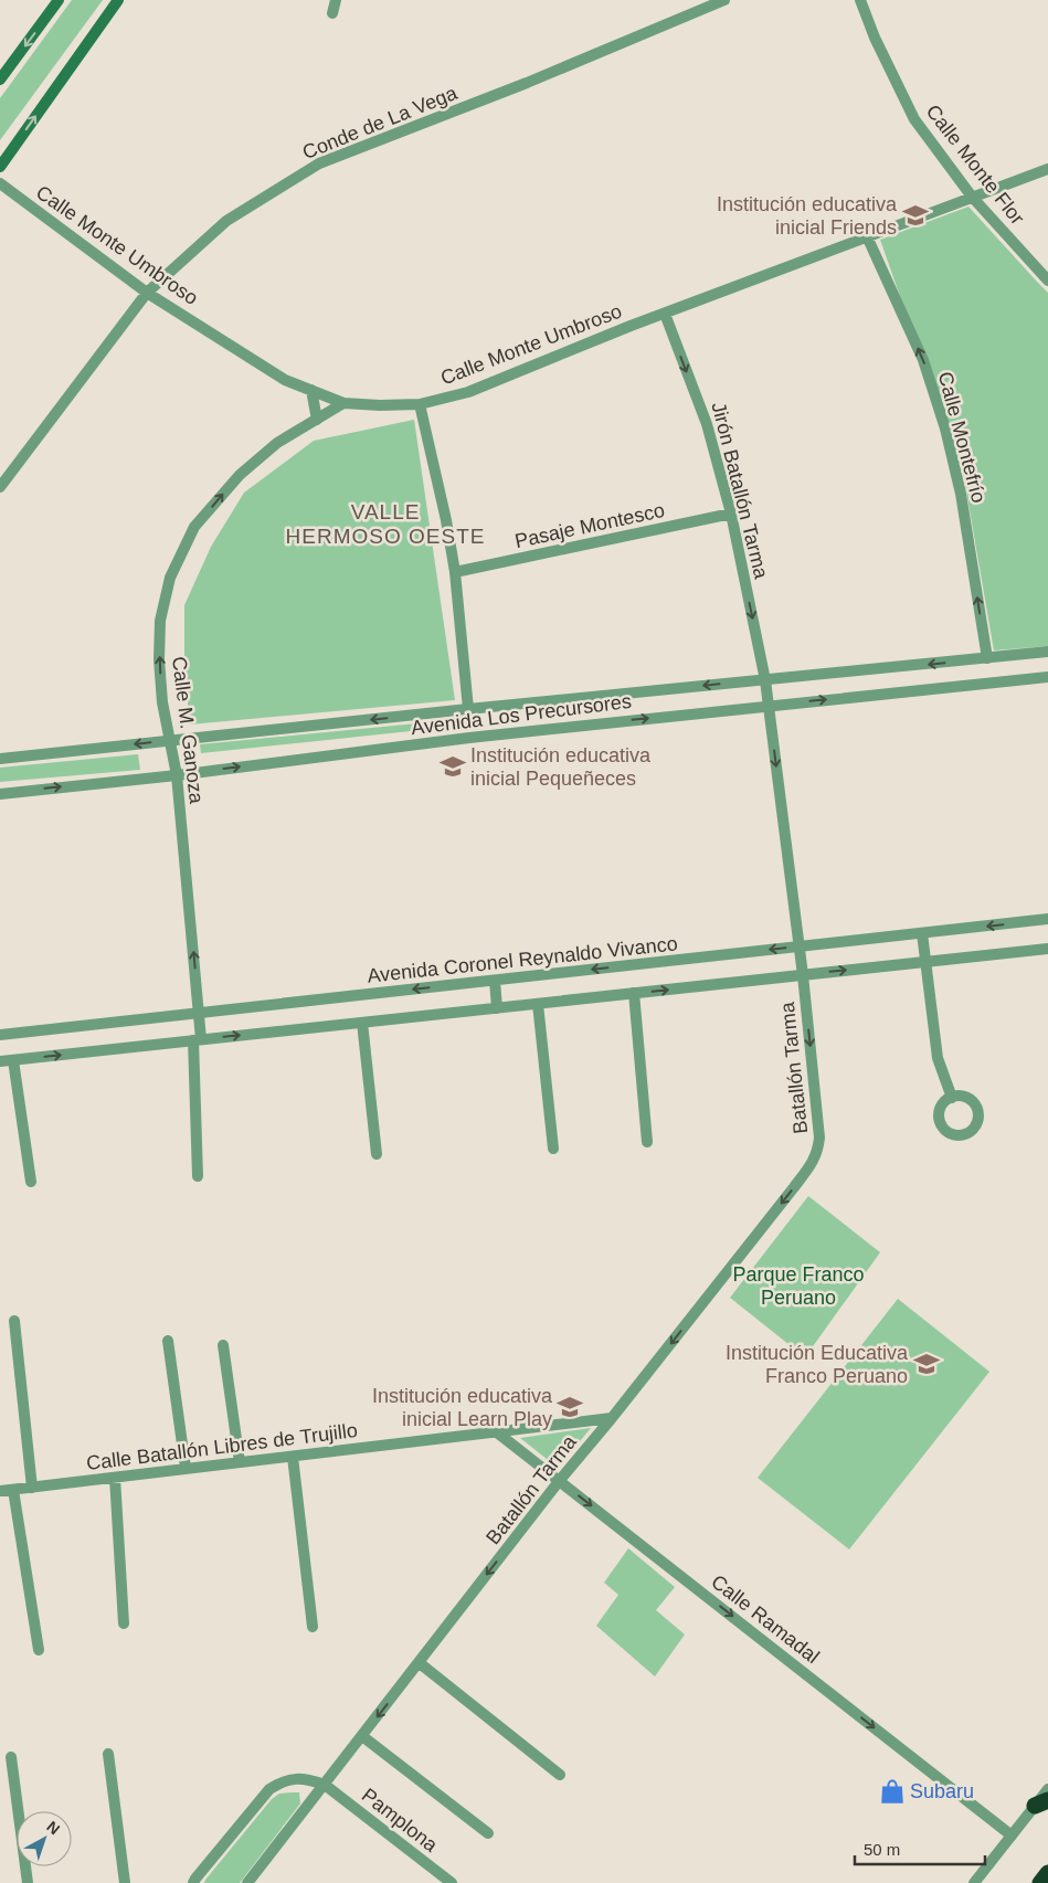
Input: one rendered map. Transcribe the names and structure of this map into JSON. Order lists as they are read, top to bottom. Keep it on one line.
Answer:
{"streets":{"street":["Conde de La Vega","Calle Monte Flor","Calle Monte Umbroso","Calle Montefrío","Jirón Batallón Tarma","Pasaje Montesco","Avenida Los Precursores","Calle M. Ganoza","Avenida Coronel Reynaldo Vivanco","Batallón Tarma","Calle Batallón Libres de Trujillo","Calle Ramadal","Pamplona"]},"crossings":[["Conde de La Vega","Calle Monte Umbroso"],["Calle Monte Flor","Calle Monte Umbroso"],["Calle Monte Umbroso","Calle Montefrío"],["Calle Monte Umbroso","Jirón Batallón Tarma"],["Calle Monte Umbroso","Calle M. Ganoza"],["Calle Montefrío","Avenida Los Precursores"],["Jirón Batallón Tarma","Pasaje Montesco"],["Jirón Batallón Tarma","Avenida Los Precursores"],["Avenida Los Precursores","Calle M. Ganoza"],["Calle M. Ganoza","Avenida Coronel Reynaldo Vivanco"],["Avenida Coronel Reynaldo Vivanco","Batallón Tarma"],["Batallón Tarma","Calle Batallón Libres de Trujillo"],["Batallón Tarma","Calle Ramadal"],["Batallón Tarma","Pamplona"],["Calle Batallón Libres de Trujillo","Calle Ramadal"]],"one_way":["Calle Montefrío","Jirón Batallón Tarma","Calle M. Ganoza","Batallón Tarma","Calle Ramadal"],"districts":["VALLE HERMOSO OESTE"],"parks":["Parque Franco Peruano"],"places":{"school or university":["Institución educativa inicial Friends","Institución educativa inicial Pequeñeces","Institución Educativa Franco Peruano","Institución educativa inicial Learn Play"],"shop":["Subaru"]},"scale_bar":"50 m","north":"top right"}
